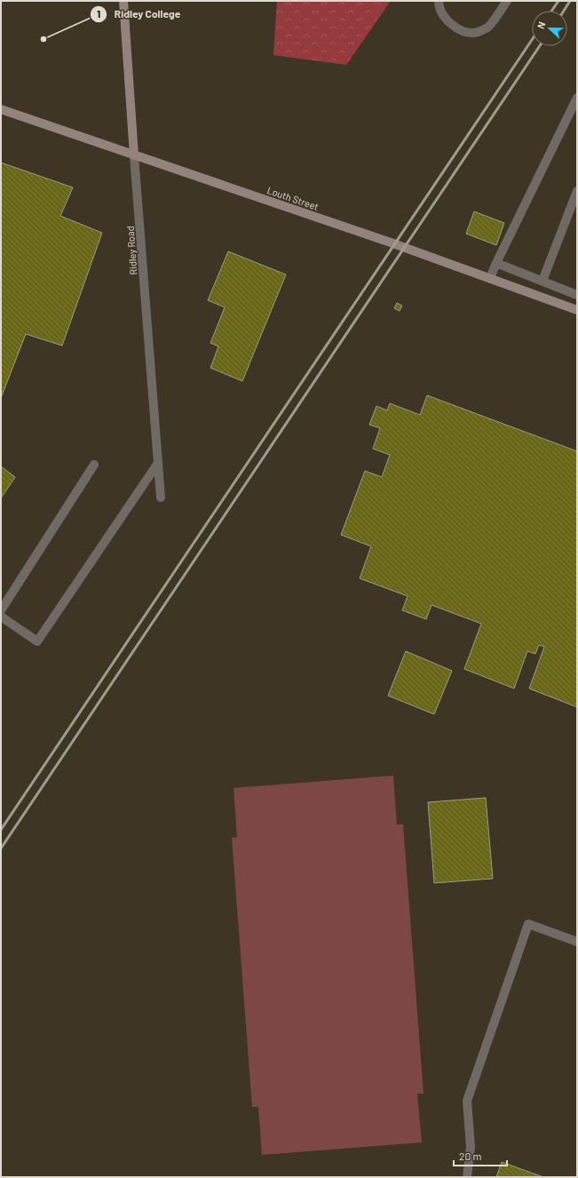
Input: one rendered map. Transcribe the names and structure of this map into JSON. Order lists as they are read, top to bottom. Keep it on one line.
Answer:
{"streets":{"main road":["Louth Street","Ridley Road"]},"crossings":[["Louth Street","Ridley Road"]],"places":["Ridley College"],"scale_bar":"20 m","north":"left"}
